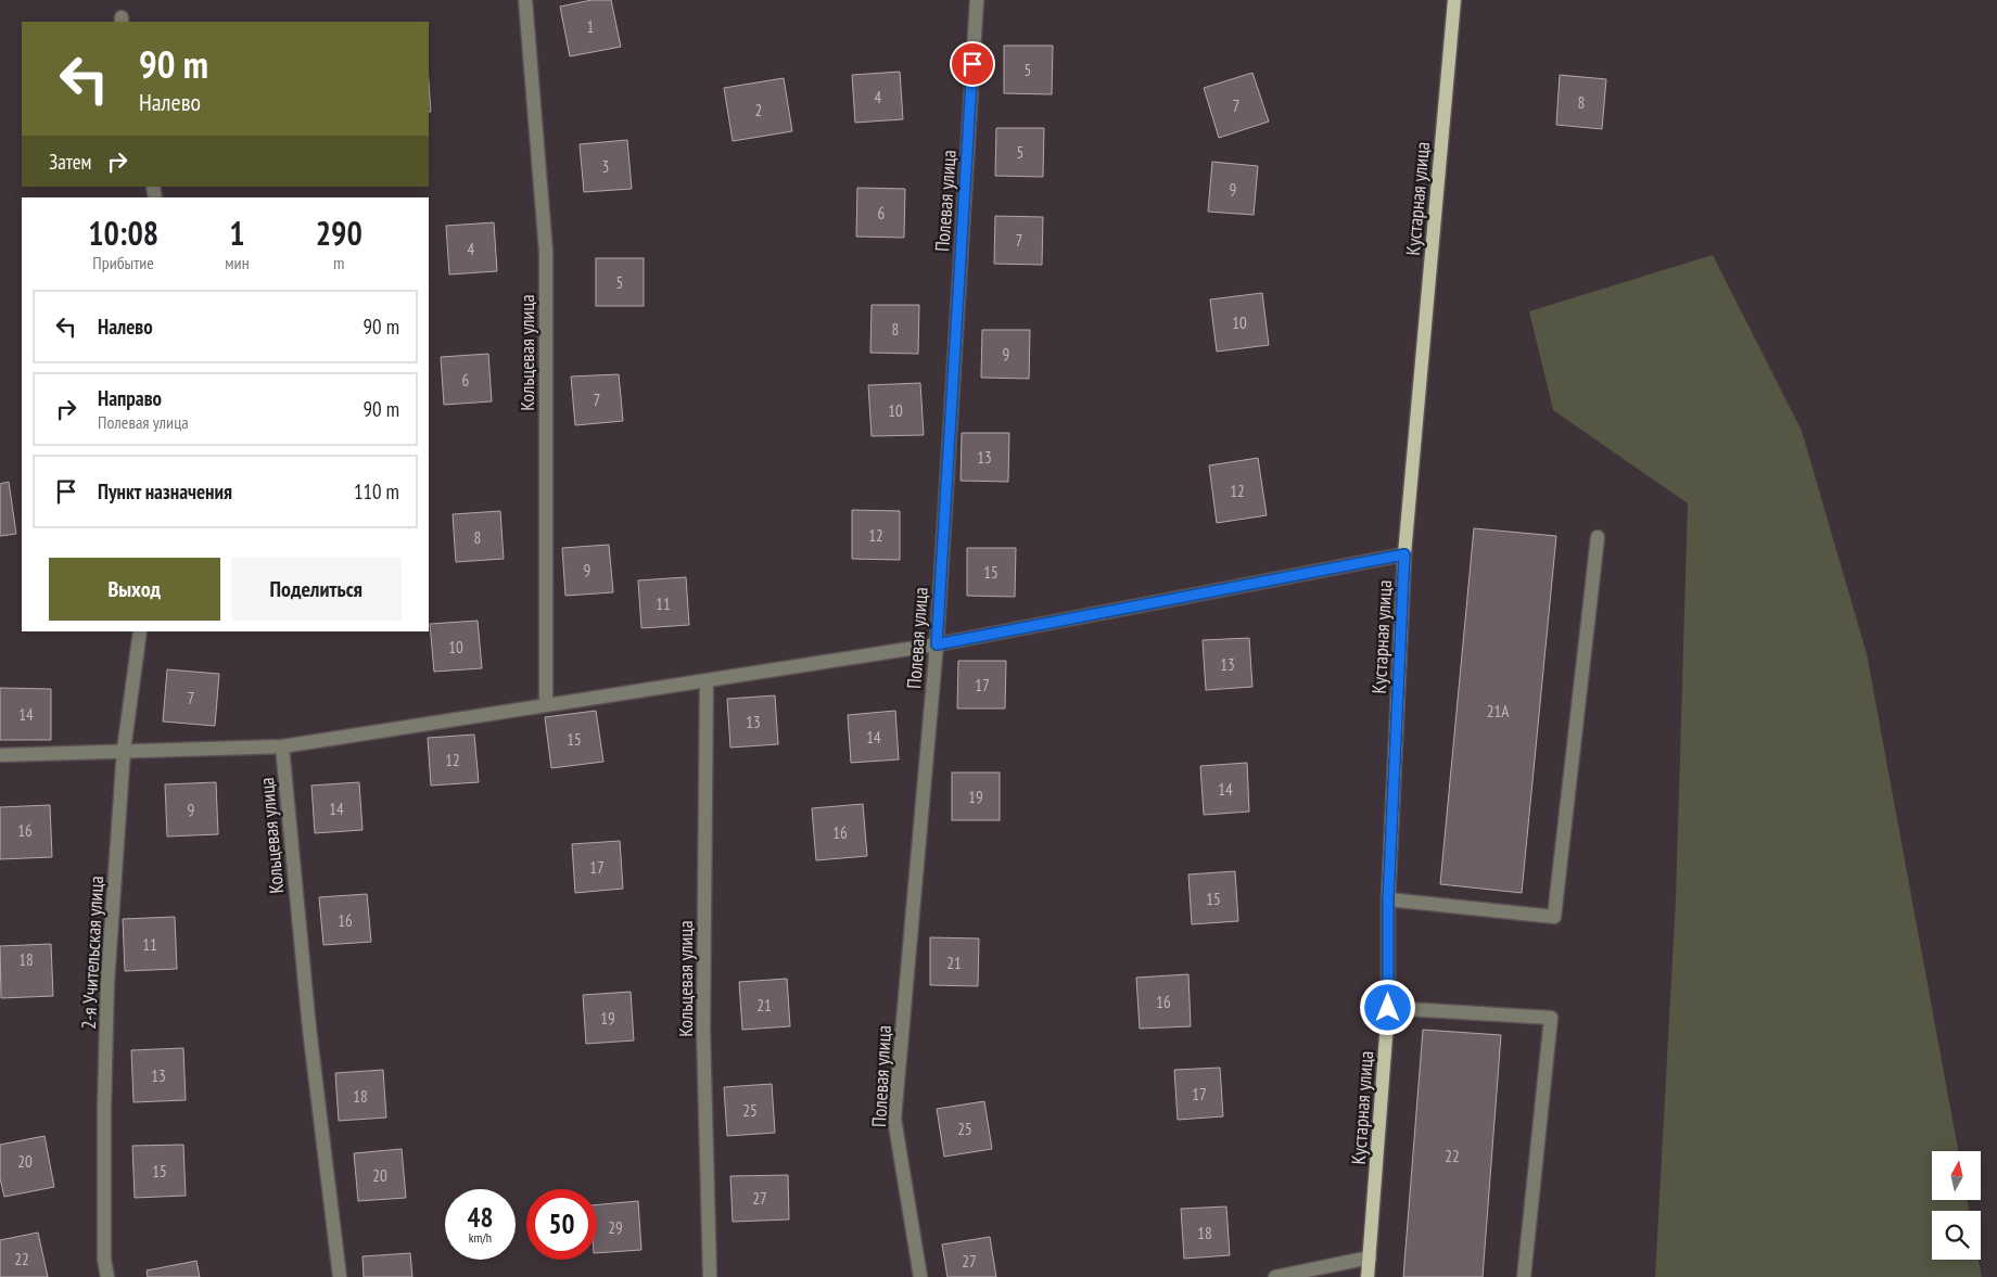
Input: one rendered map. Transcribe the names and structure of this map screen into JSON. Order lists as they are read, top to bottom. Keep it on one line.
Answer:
{"streets":{"main road":["Кустарная улица"],"street":["Полевая улица","Кольцевая улица","2-я Учительская улица"]},"house_numbers":["1","5","4","8","7","2","5","3","9","6","7","4","5","10","8","9","6","7","10","13","12","12","8","9","15","11","10","13","17","7","21А","14","13","14","15","12","14","19","14","9","16","16","17","15","16","11","18","21","16","21","19","13","17","18","25","25","22","20","15","20","27","29","18","22","27"],"north":"top","page":{"turn":["90 m","Налево"],"then":"Затем","eta":["10:08","Прибытие","1","мин","290","m"],"list":[{"name":"Налево","value":"90 m"},{"name":"Направо","note":"Полевая улица","value":"90 m"},{"name":"Пункт назначения","value":"110 m"}],"buttons":["Выход","Поделиться"],"speed":"48 km/h","limit":"50"}}
